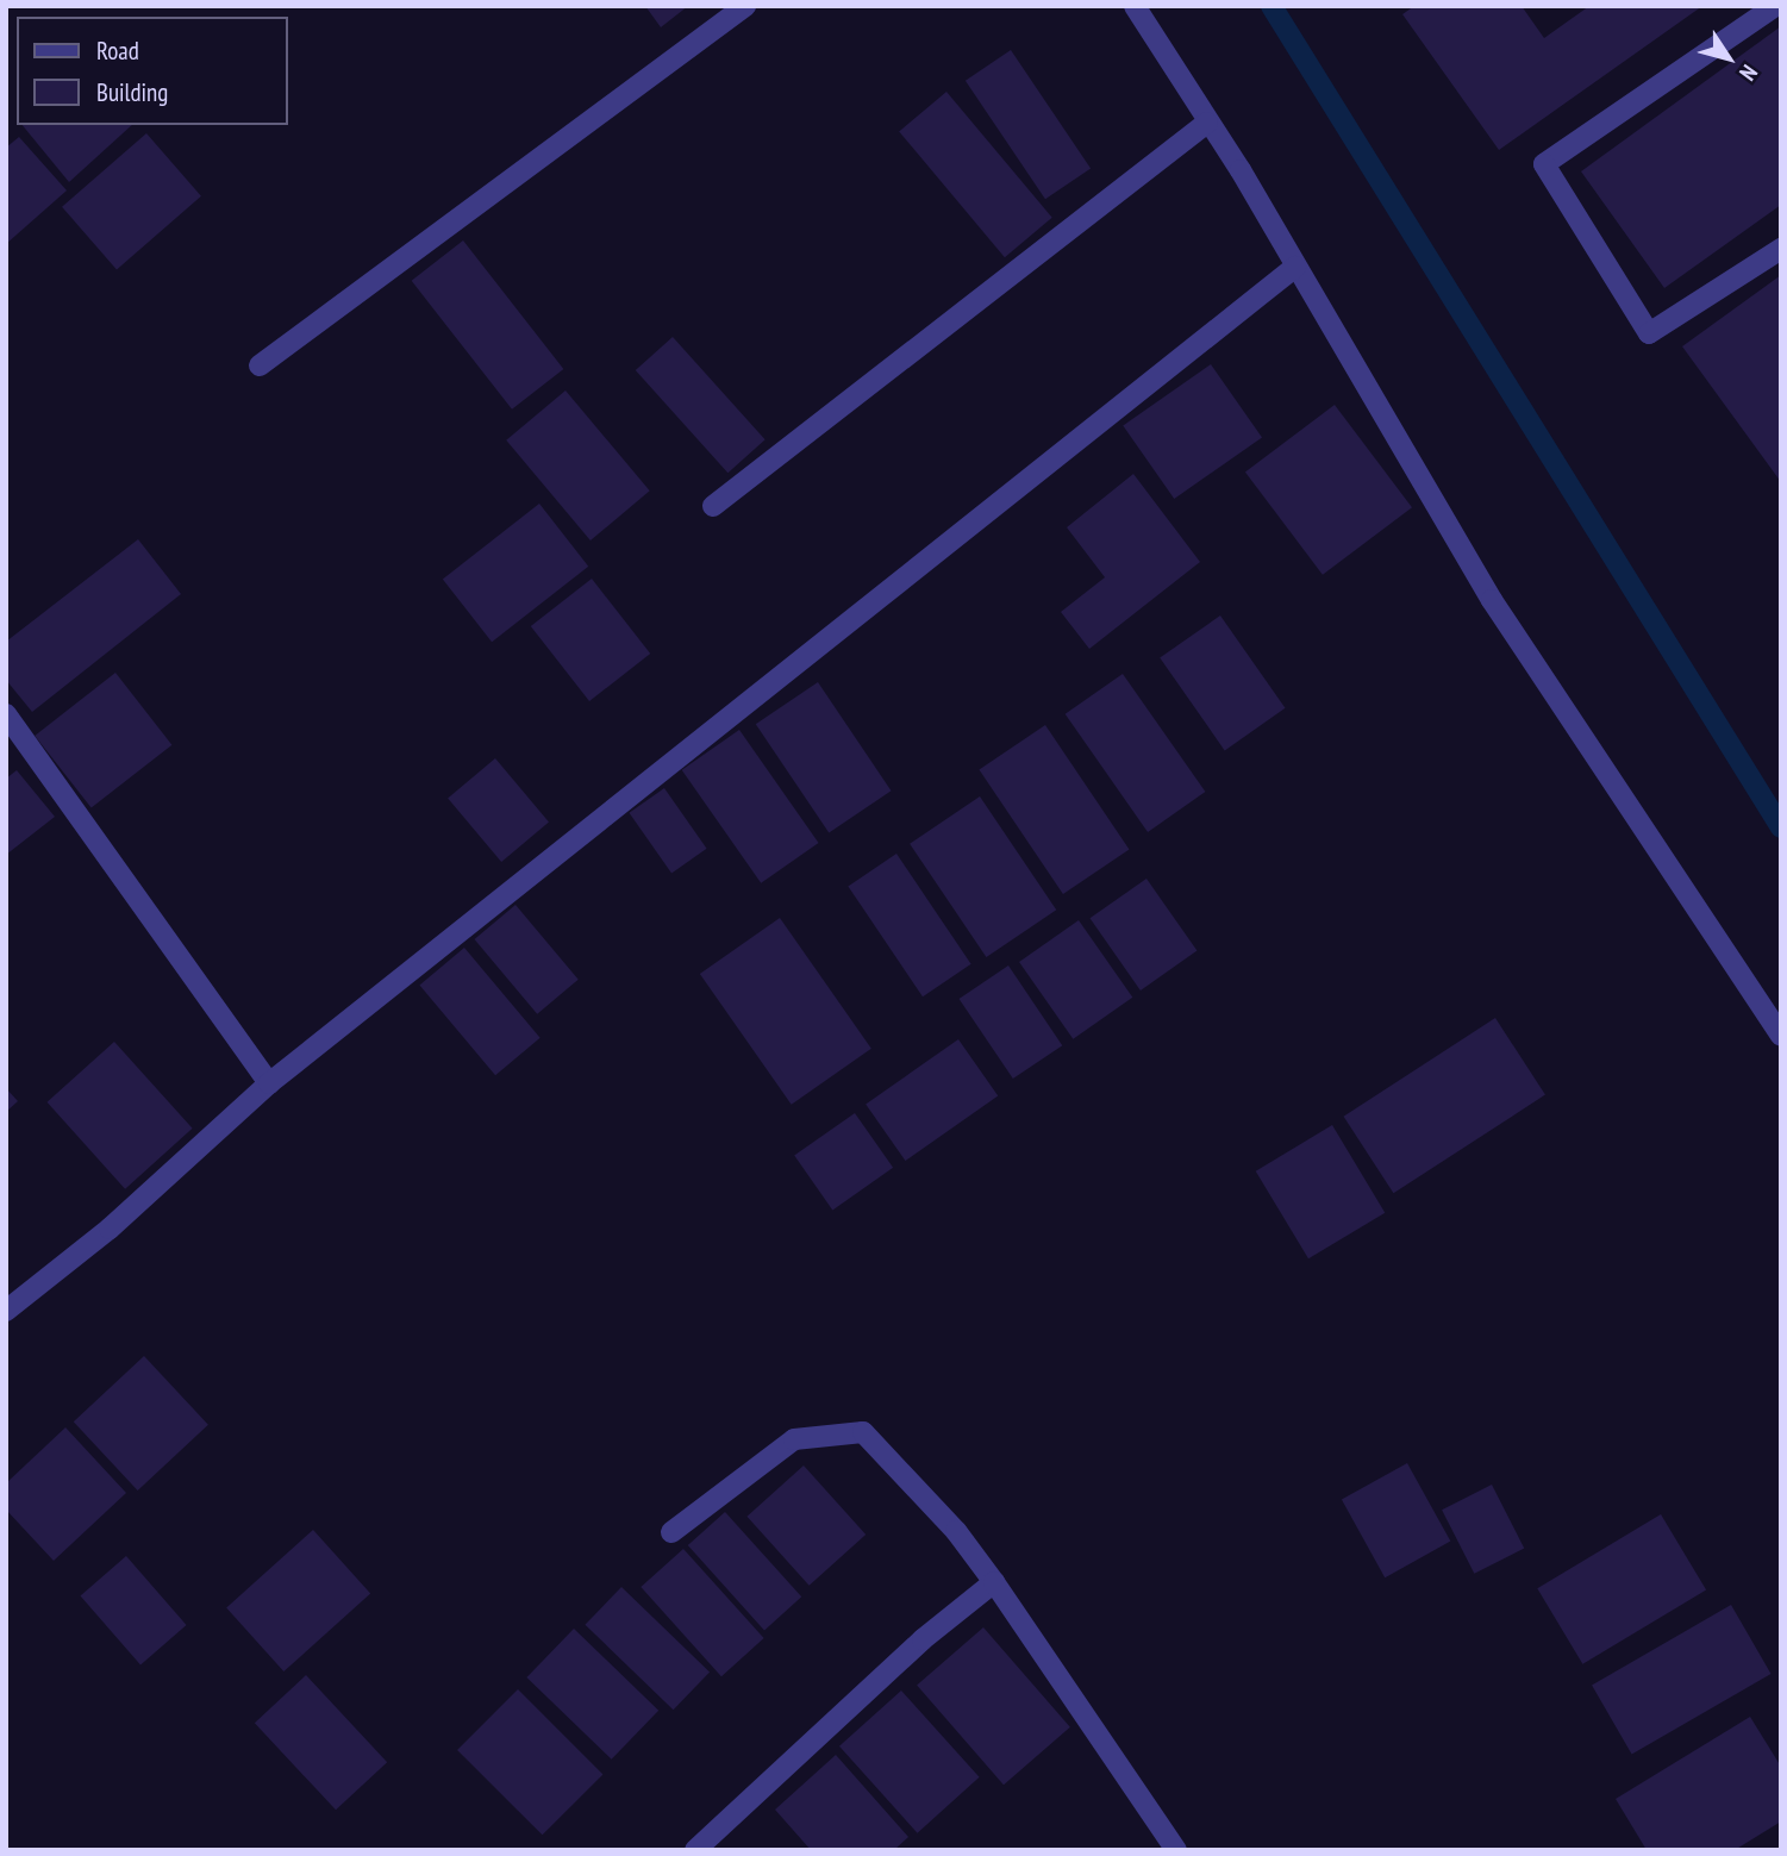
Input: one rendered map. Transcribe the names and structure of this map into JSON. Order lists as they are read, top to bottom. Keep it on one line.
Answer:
{"legend":["Road","Building"],"north":"bottom right"}
